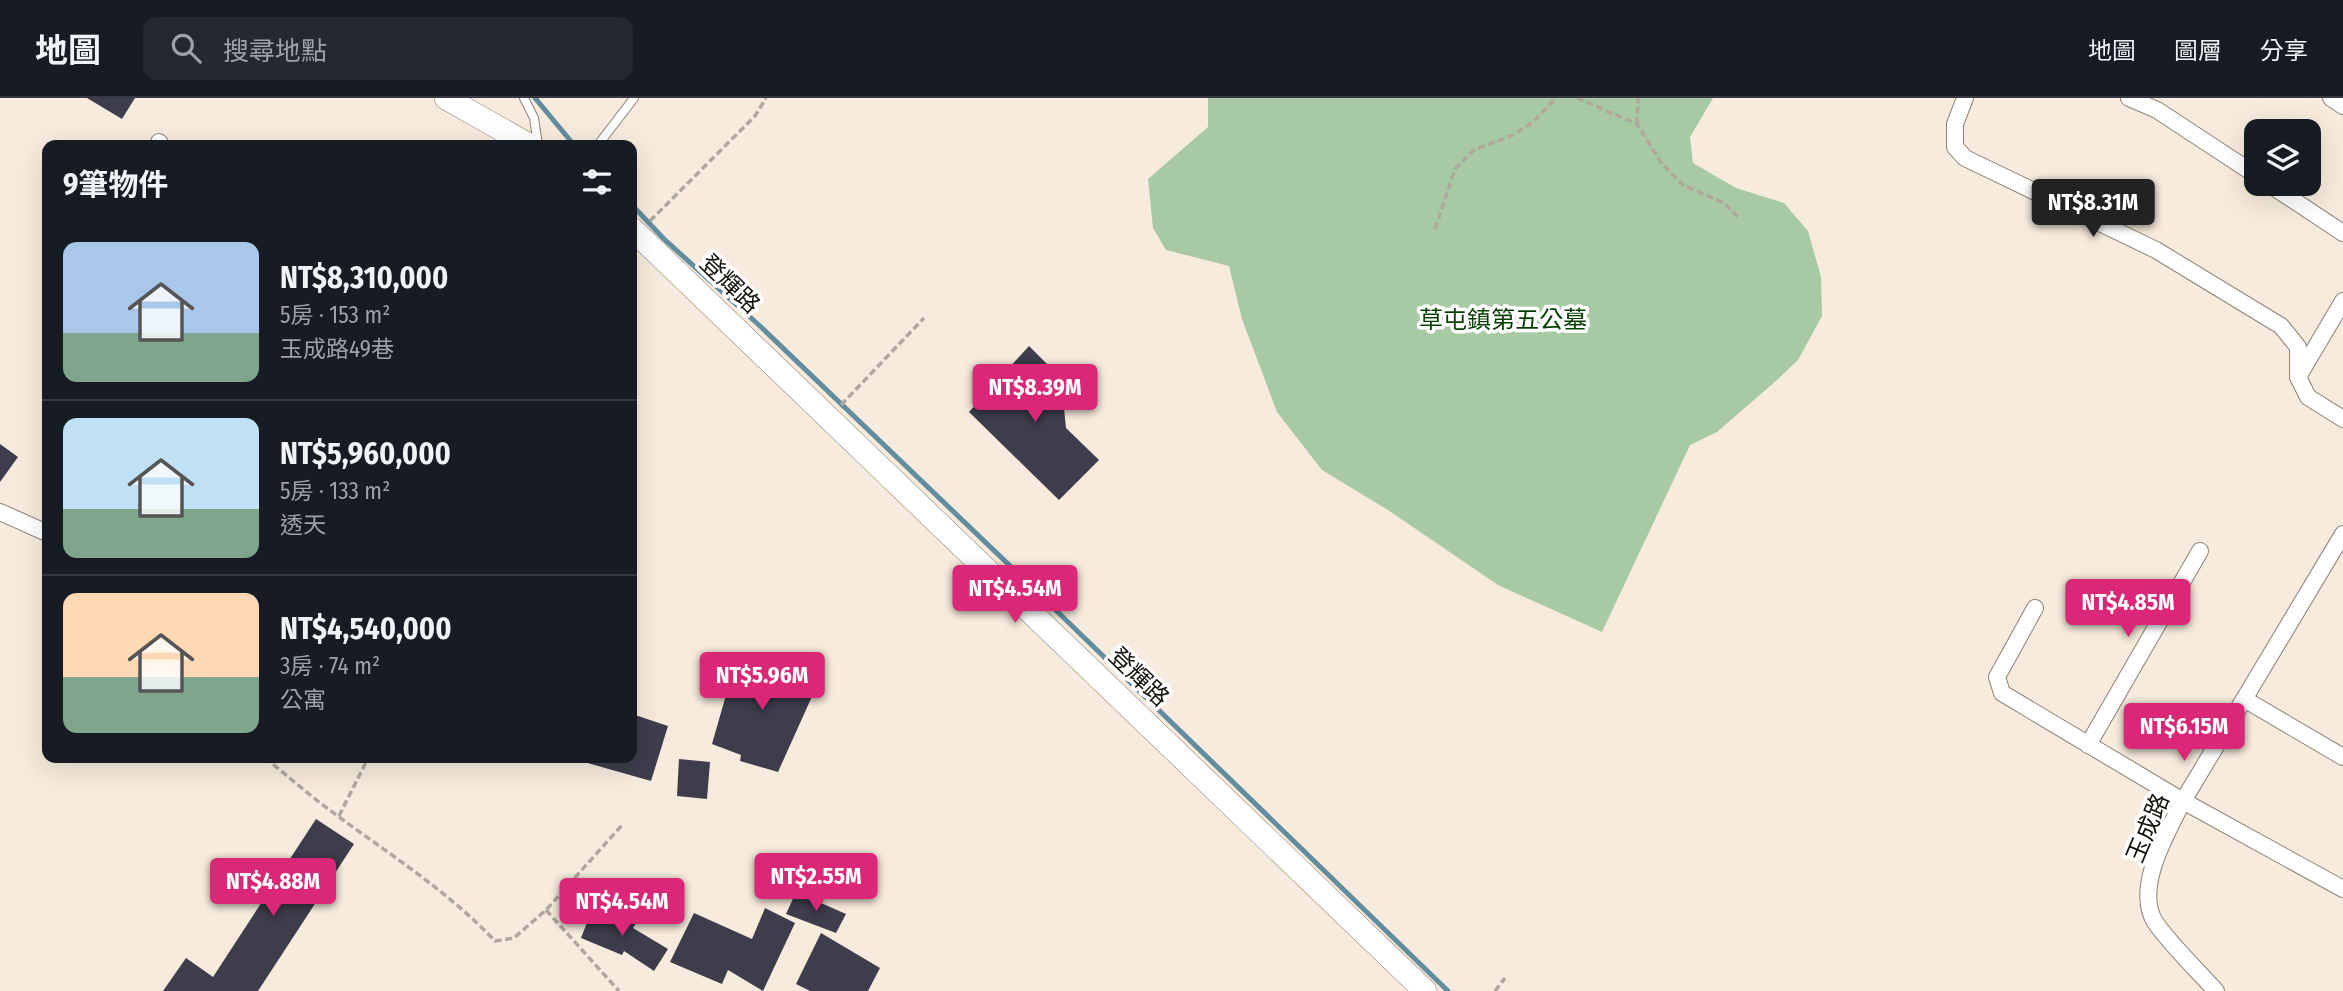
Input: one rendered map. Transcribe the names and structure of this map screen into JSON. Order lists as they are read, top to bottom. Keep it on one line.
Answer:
{"streets":{"street":["登輝路","玉成路"]},"parks":["草屯鎮第五公墓"],"page":{"header":"地圖","search":"搜尋地點","nav":["地圖","圖層","分享"],"heading":"9筆物件","price":["NT$8.31M","NT$8.39M","NT$4.54M","NT$4.85M","NT$5.96M","NT$6.15M","NT$2.55M","NT$4.88M","NT$4.54M"],"list":[{"name":"NT$8,310,000","note":"5房 · 153 m² · 玉成路49巷"},{"name":"NT$5,960,000","note":"5房 · 133 m² · 透天"},{"name":"NT$4,540,000","note":"3房 · 74 m² · 公寓"}]}}
